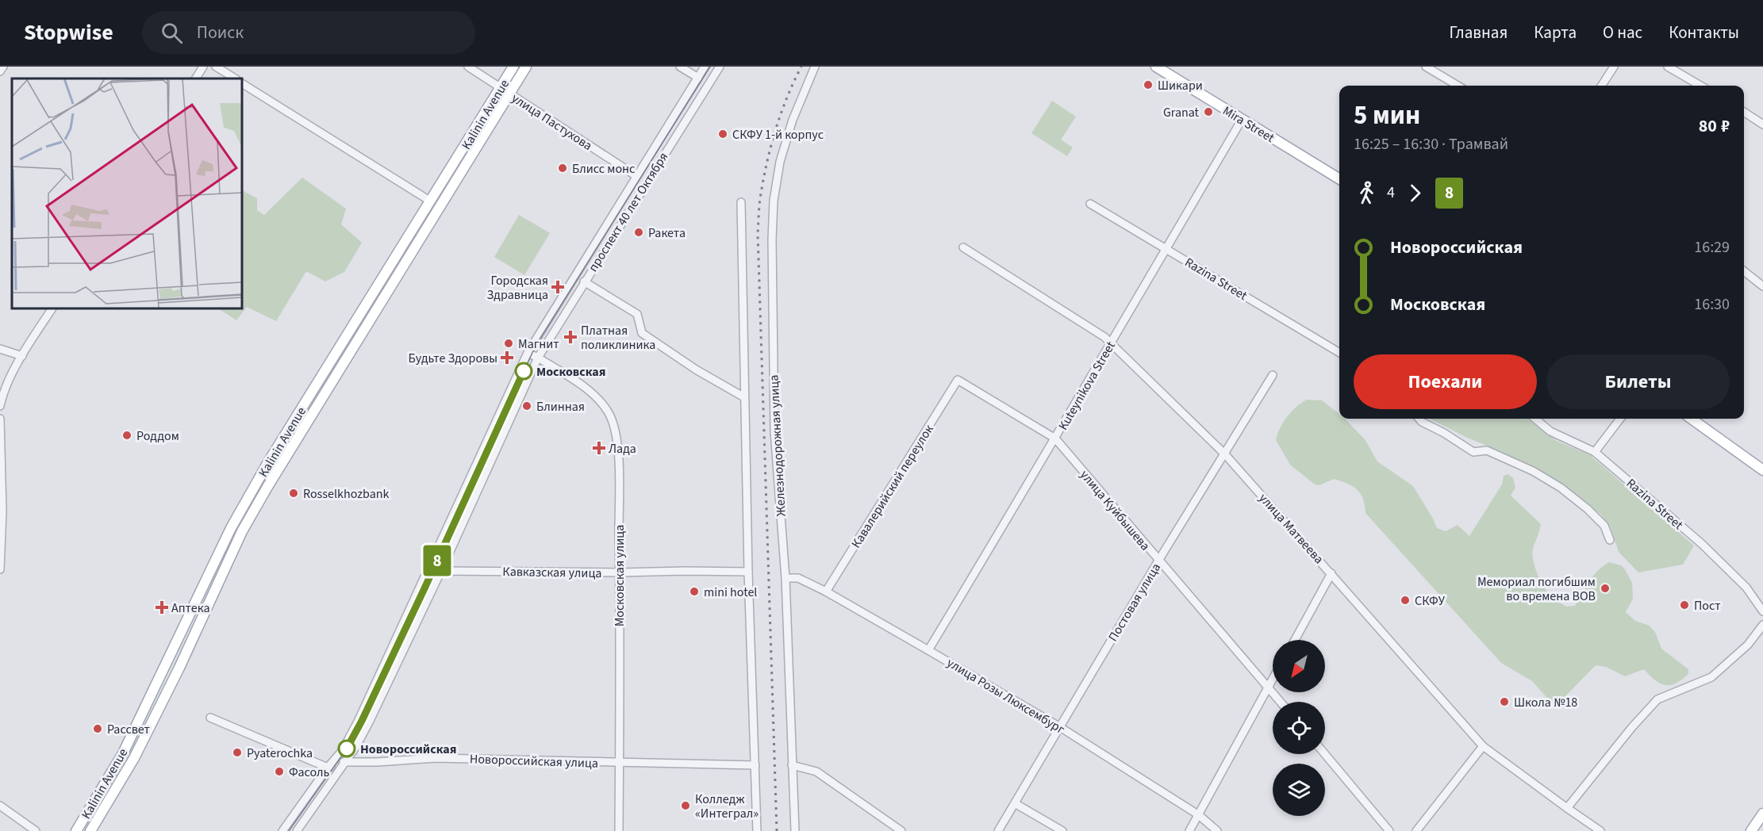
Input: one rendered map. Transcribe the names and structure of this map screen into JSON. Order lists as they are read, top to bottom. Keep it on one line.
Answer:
{"streets":{"main road":["Kalinin Avenue","Mira Street"],"street":["улица Пастухова","проспект 40 лет Октября","Razina Street","Kuteynikova Street","Железнодорожная улица","Кавалерийский переулок","улица Куйбышева","улица Матвеева","Кавказская улица","Московская улица","Постовая улица","улица Розы Люксембург","Новороссийская улица"]},"crossings":[["Kalinin Avenue","улица Пастухова"],["улица Пастухова","проспект 40 лет Октября"],["Mira Street","Kuteynikova Street"],["проспект 40 лет Октября","Кавказская улица"],["проспект 40 лет Октября","Московская улица"],["проспект 40 лет Октября","Новороссийская улица"],["Razina Street","Kuteynikova Street"],["Kuteynikova Street","улица Куйбышева"],["Kuteynikova Street","улица Матвеева"],["Kuteynikova Street","улица Розы Люксембург"],["Железнодорожная улица","улица Розы Люксембург"],["Кавалерийский переулок","улица Куйбышева"],["Кавалерийский переулок","улица Розы Люксембург"],["улица Куйбышева","Постовая улица"],["улица Матвеева","Постовая улица"],["Кавказская улица","Московская улица"],["Московская улица","Новороссийская улица"],["Постовая улица","улица Розы Люксембург"]],"places":{"other":["Шикари","Granat","СКФУ 1-й корпус","Блисс монс","Ракета","Магнит","Московская","Блинная","Роддом","Rosselkhozbank","Мемориал погибшим во времена ВОВ","mini hotel","СКФУ","Пост","Школа №18","Рассвет","Новороссийская","Pyaterochka","Фасоль","Колледж «Интеграл»"],"health":["Городская Здравница","Платная поликлиника","Будьте Здоровы","Лада","Аптека"]},"lines":["tram line 8"],"north":"bottom left","page":{"header":"Stopwise","search":"Поиск","nav":["Главная","Карта","О нас","Контакты"],"on_map":"8","heading":["5 мин","16:25 – 16:30 · Трамвай","80 ₽"],"legs":["4","8"],"list":[{"name":"Новороссийская","value":"16:29"},{"name":"Московская","value":"16:30"}],"buttons":["Поехали","Билеты"]}}
